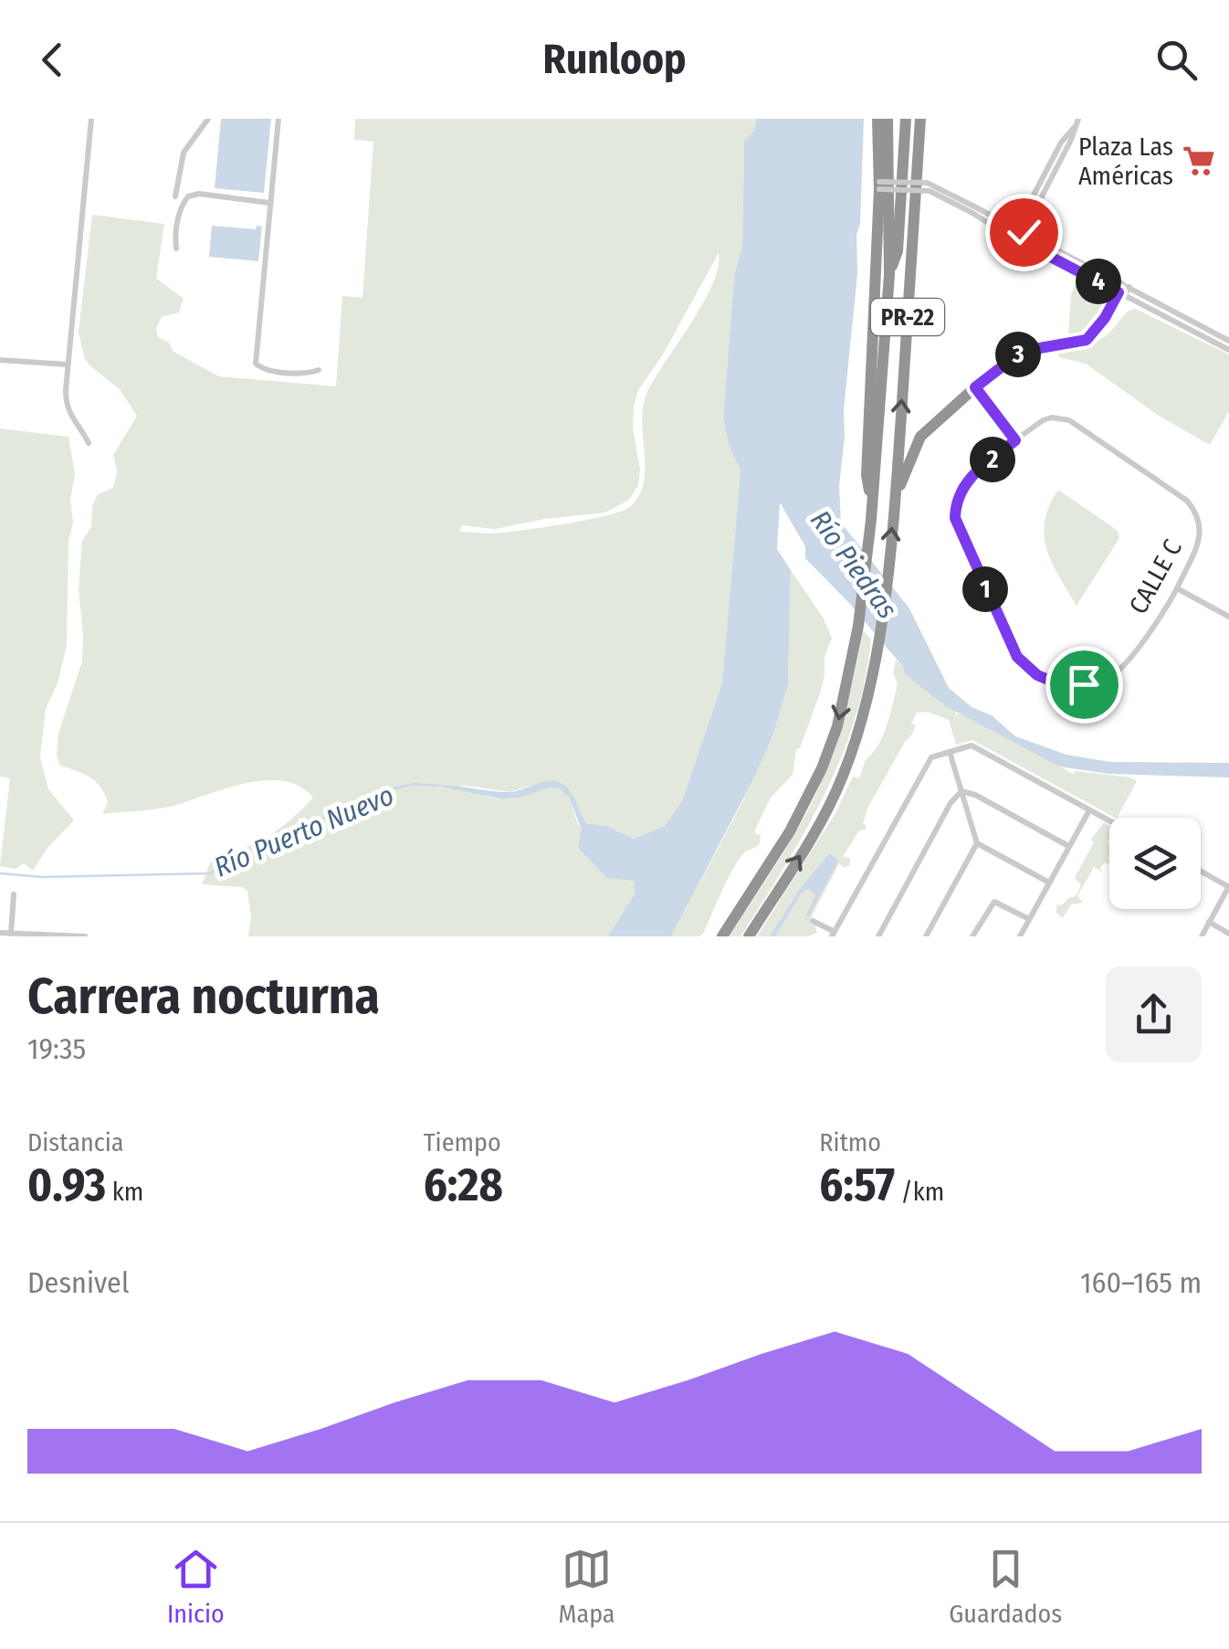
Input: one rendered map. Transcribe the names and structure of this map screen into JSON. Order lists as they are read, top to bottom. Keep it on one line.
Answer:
{"streets":{"highway":["PR-22"],"street":["CALLE C"]},"water":["Río Piedras","Río Puerto Nuevo"],"places":{"supermarket":["Plaza Las Américas"]},"page":{"header":"Runloop","pins":["4","3","2","1"],"heading":["Carrera nocturna","19:35"],"stats":[["Distancia","0.93 km"],["Tiempo","6:28"],["Ritmo","6:57 /km"]],"chart":["Desnivel","160–165 m"],"tabs":["Inicio","Mapa","Guardados"]}}
